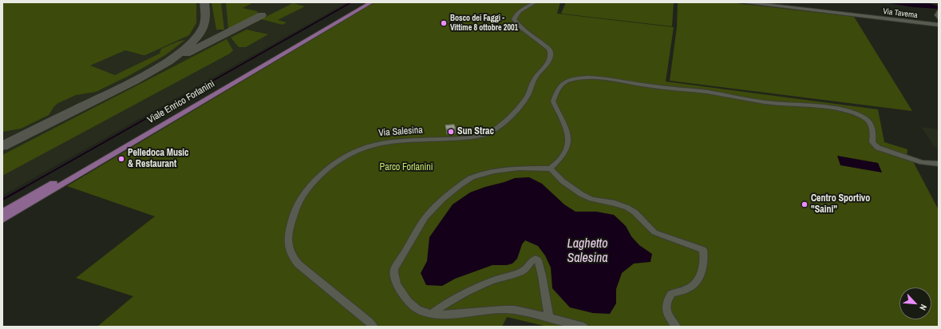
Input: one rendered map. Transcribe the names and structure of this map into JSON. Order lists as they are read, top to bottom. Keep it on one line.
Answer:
{"streets":{"main road":["Viale Enrico Forlanini"],"street":["Via Taverna","Via Salesina"]},"water":["Laghetto Salesina"],"parks":["Parco Forlanini"],"places":["Bosco dei Faggi - Vittime 8 ottobre 2001","Sun Strac","Pelledoca Music & Restaurant","Centro Sportivo \"Saini\""],"north":"bottom right"}
